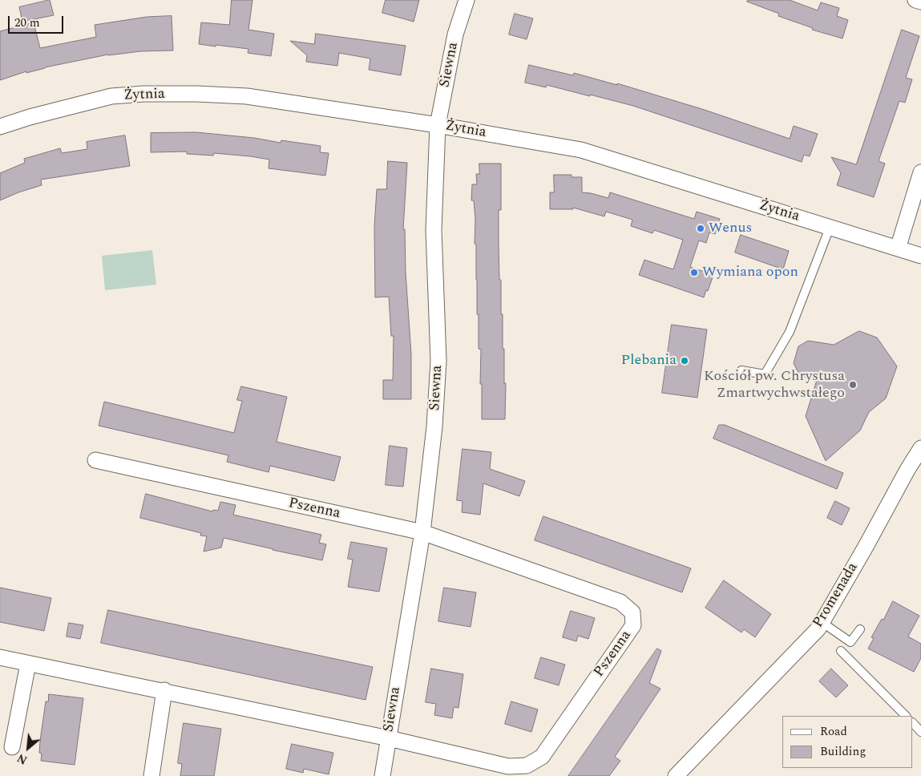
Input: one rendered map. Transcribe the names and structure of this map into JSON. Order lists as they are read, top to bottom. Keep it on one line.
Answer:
{"streets":{"street":["Siewna","Żytnia","Pszenna","Promenada"]},"crossings":[["Siewna","Żytnia"],["Siewna","Pszenna"]],"places":["Wenus","Wymiana opon","Plebania","Kościół pw. Chrystusa Zmartwychwstałego"],"legend":["Road","Building"],"scale_bar":"20 m","north":"bottom left"}
